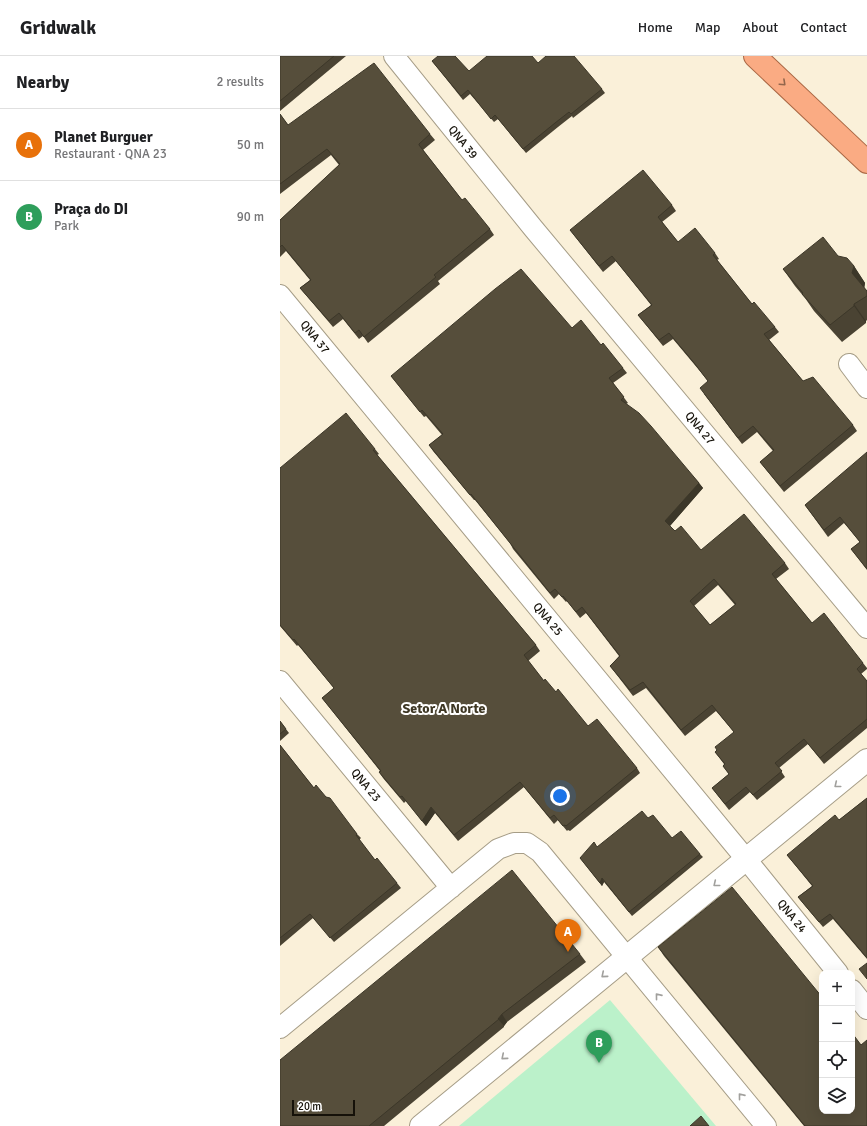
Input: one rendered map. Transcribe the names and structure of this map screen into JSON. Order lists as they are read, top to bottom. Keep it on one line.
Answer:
{"streets":{"street":["QNA 39","QNA 37","QNA 27","QNA 25","QNA 23","QNA 24"]},"crossings":[["QNA 39","QNA 27"],["QNA 37","QNA 25"],["QNA 25","QNA 24"]],"districts":["Setor A Norte"],"scale_bar":"20 m","page":{"header":"Gridwalk","nav":["Home","Map","About","Contact"],"heading":["Nearby","2 results"],"list":[{"mark":"A","name":"Planet Burguer","note":"Restaurant · QNA 23","value":"50 m"},{"mark":"B","name":"Praça do DI","note":"Park","value":"90 m"}],"pins":["A","B"],"map_buttons":["+","−"],"scale":"20 m"}}
